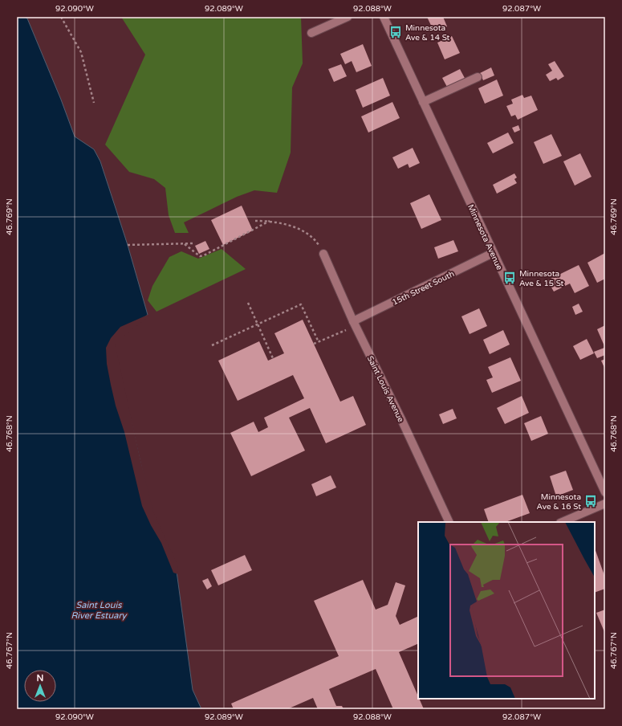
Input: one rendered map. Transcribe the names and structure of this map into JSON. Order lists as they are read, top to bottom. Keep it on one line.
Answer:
{"streets":{"street":["Minnesota Avenue","15th Street South","Saint Louis Avenue"]},"crossings":[["Minnesota Avenue","15th Street South"],["15th Street South","Saint Louis Avenue"]],"water":["Saint Louis River Estuary"],"places":{"bus stop":["Minnesota Ave & 14 St","Minnesota Ave & 15 St","Minnesota Ave & 16 St"]},"north":"top","coordinates":["92.090°W","92.089°W","92.088°W","92.087°W","46.769°N","46.768°N","46.767°N"]}
